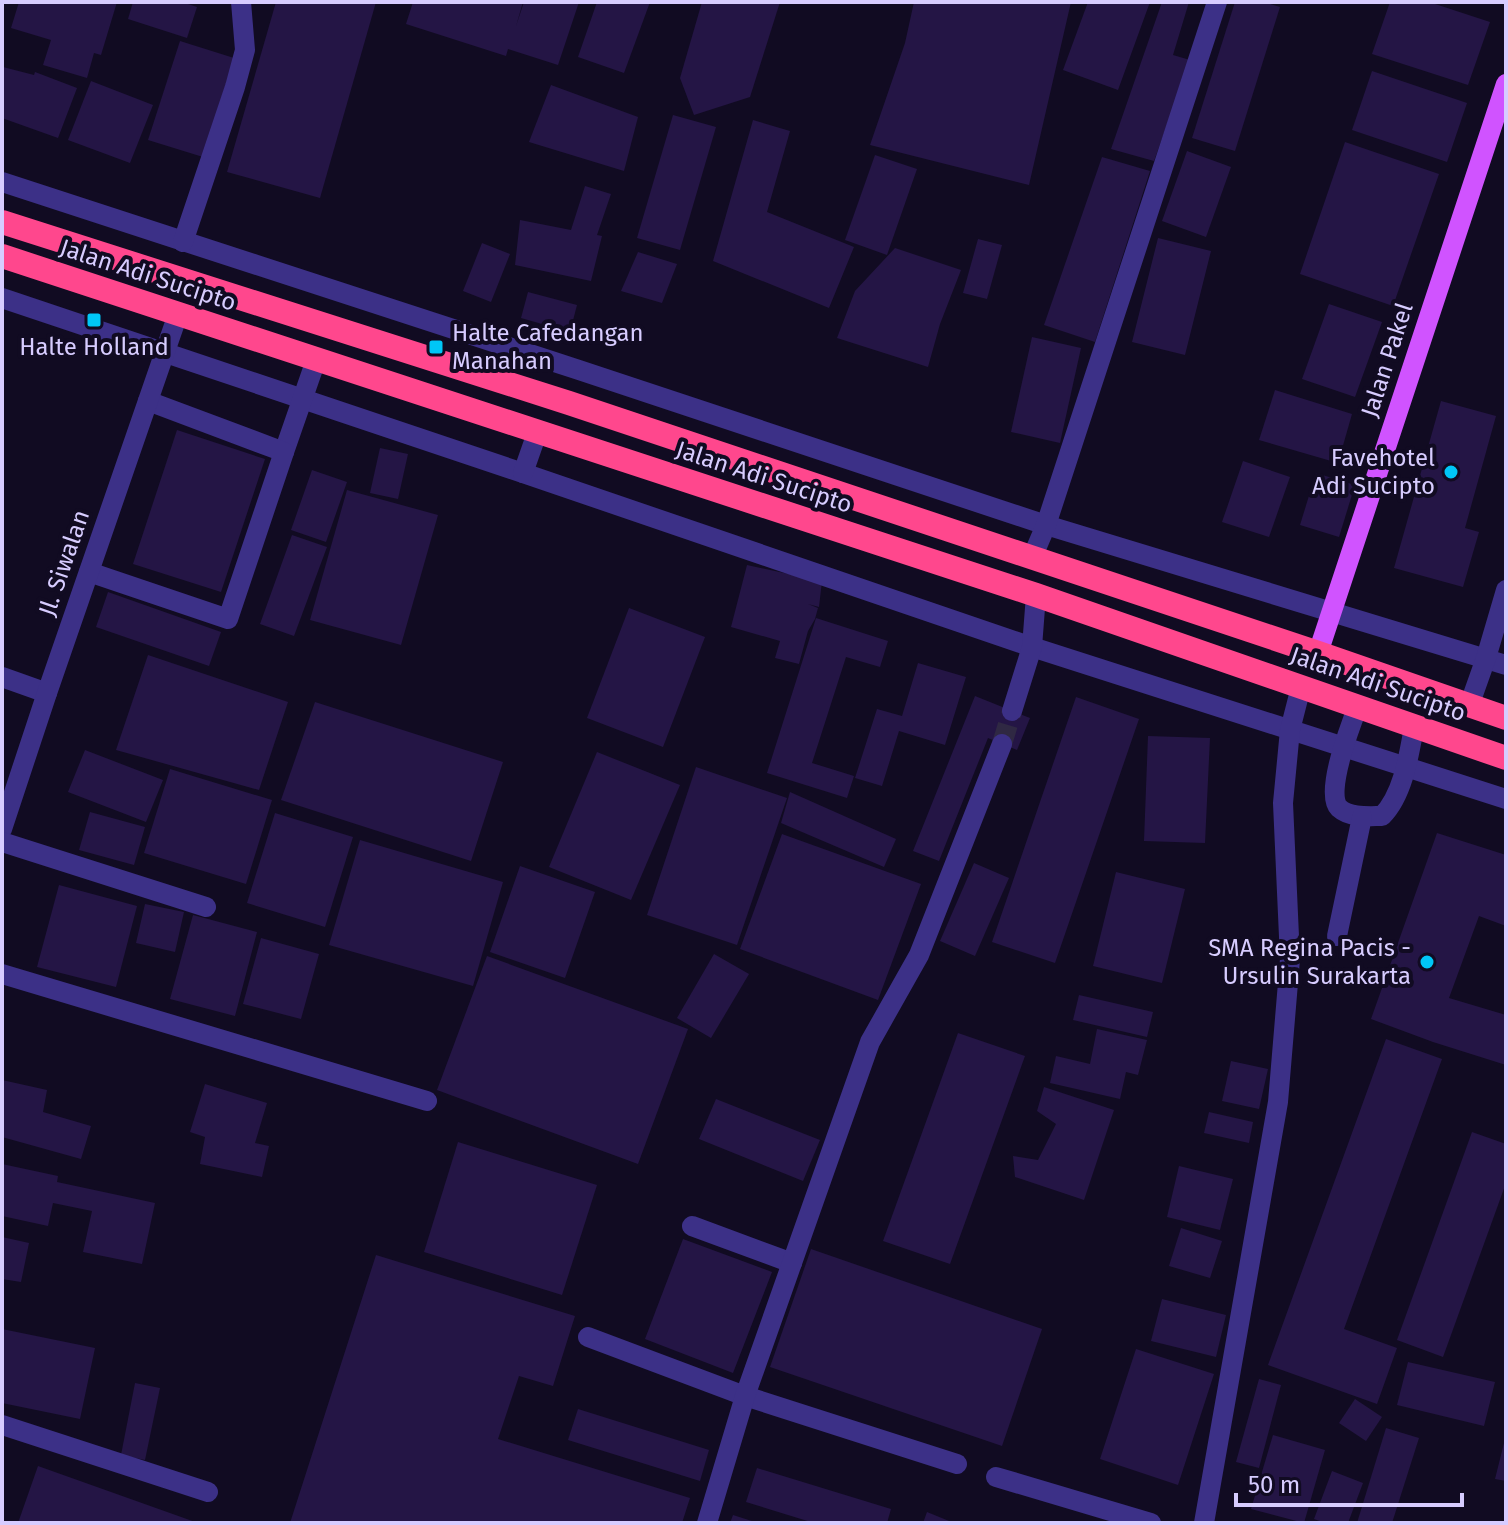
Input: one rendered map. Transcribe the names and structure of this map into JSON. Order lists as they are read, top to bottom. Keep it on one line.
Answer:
{"streets":{"highway":["Jalan Adi Sucipto"],"main road":["Jalan Pakel"],"street":["Jl. Siwalan"]},"crossings":[["Jalan Adi Sucipto","Jalan Pakel"],["Jalan Adi Sucipto","Jl. Siwalan"]],"places":{"transit":["Halte Holland","Halte Cafedangan Manahan"],"other":["Favehotel Adi Sucipto","SMA Regina Pacis - Ursulin Surakarta"]},"scale_bar":"50 m"}
